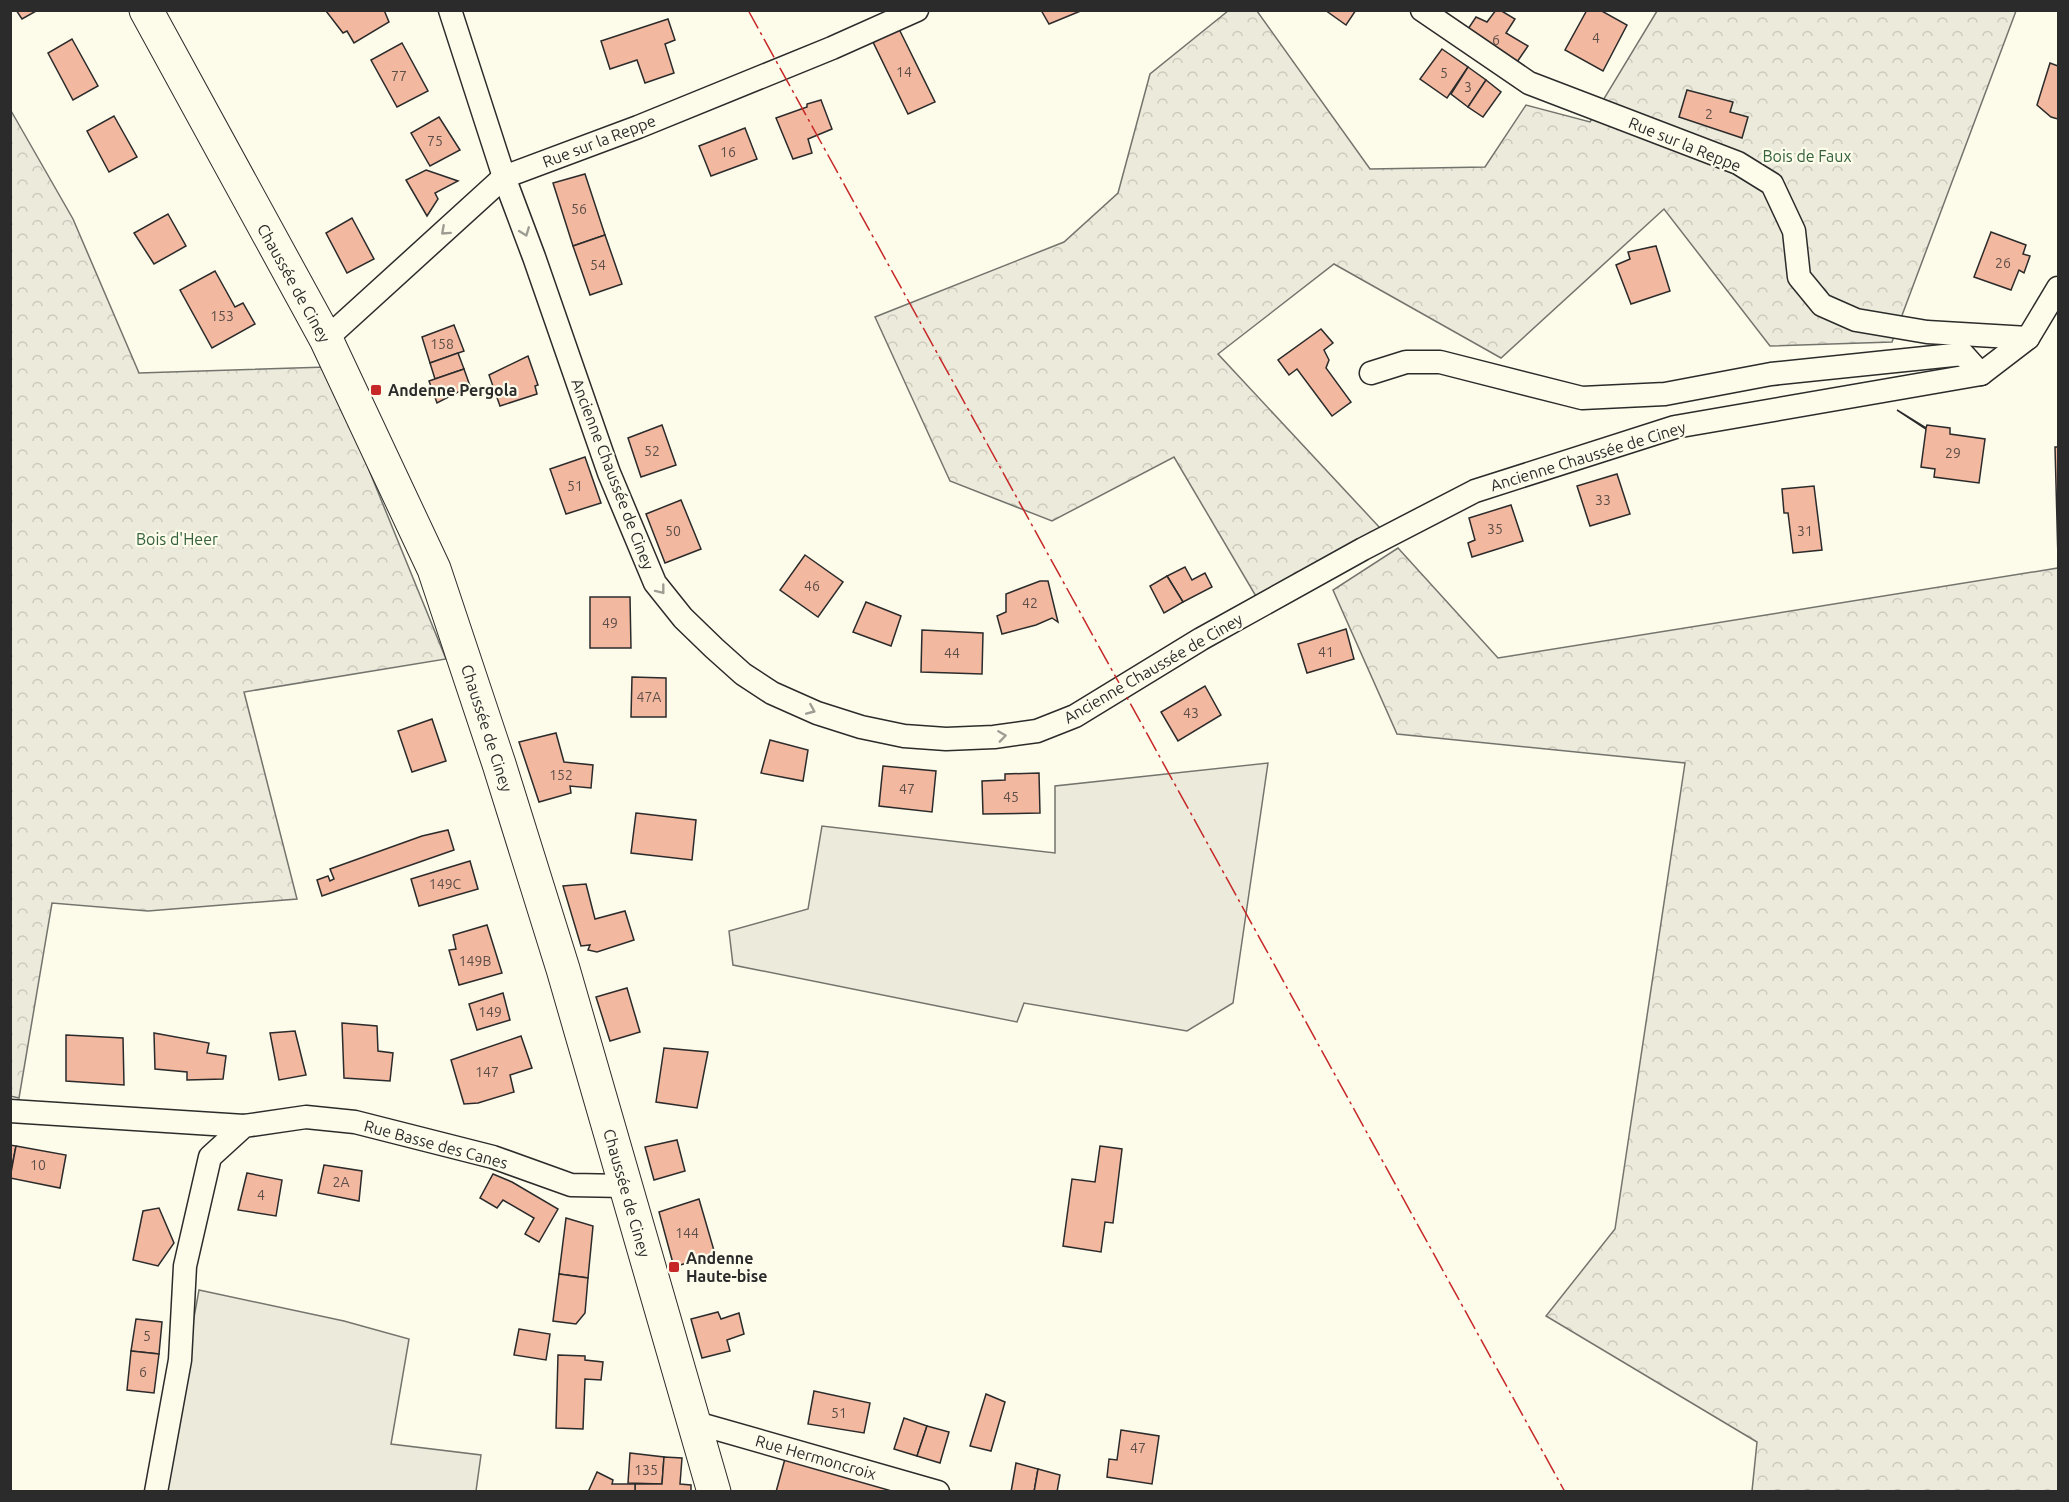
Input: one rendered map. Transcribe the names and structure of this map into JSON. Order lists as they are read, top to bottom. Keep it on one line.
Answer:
{"streets":{"main road":["Chaussée de Ciney"],"street":["Rue sur la Reppe","Ancienne Chaussée de Ciney","Rue Basse des Canes","Rue Hermoncroix"]},"crossings":[["Rue sur la Reppe","Chaussée de Ciney"],["Rue sur la Reppe","Ancienne Chaussée de Ciney"],["Chaussée de Ciney","Rue Basse des Canes"],["Chaussée de Ciney","Rue Hermoncroix"]],"parks":["Bois de Faux","Bois d'Heer"],"places":{"transit":["Andenne Pergola","Andenne Haute-bise"]},"house_numbers":["4","6","14","5","77","3","2","75","16","56","26","54","153","158","52","29","51","33","35","50","31","46","42","49","41","44","47A","43","152","47","45","149C","149B","149","147","10","2A","4","144","5","6","51","47","135"]}
